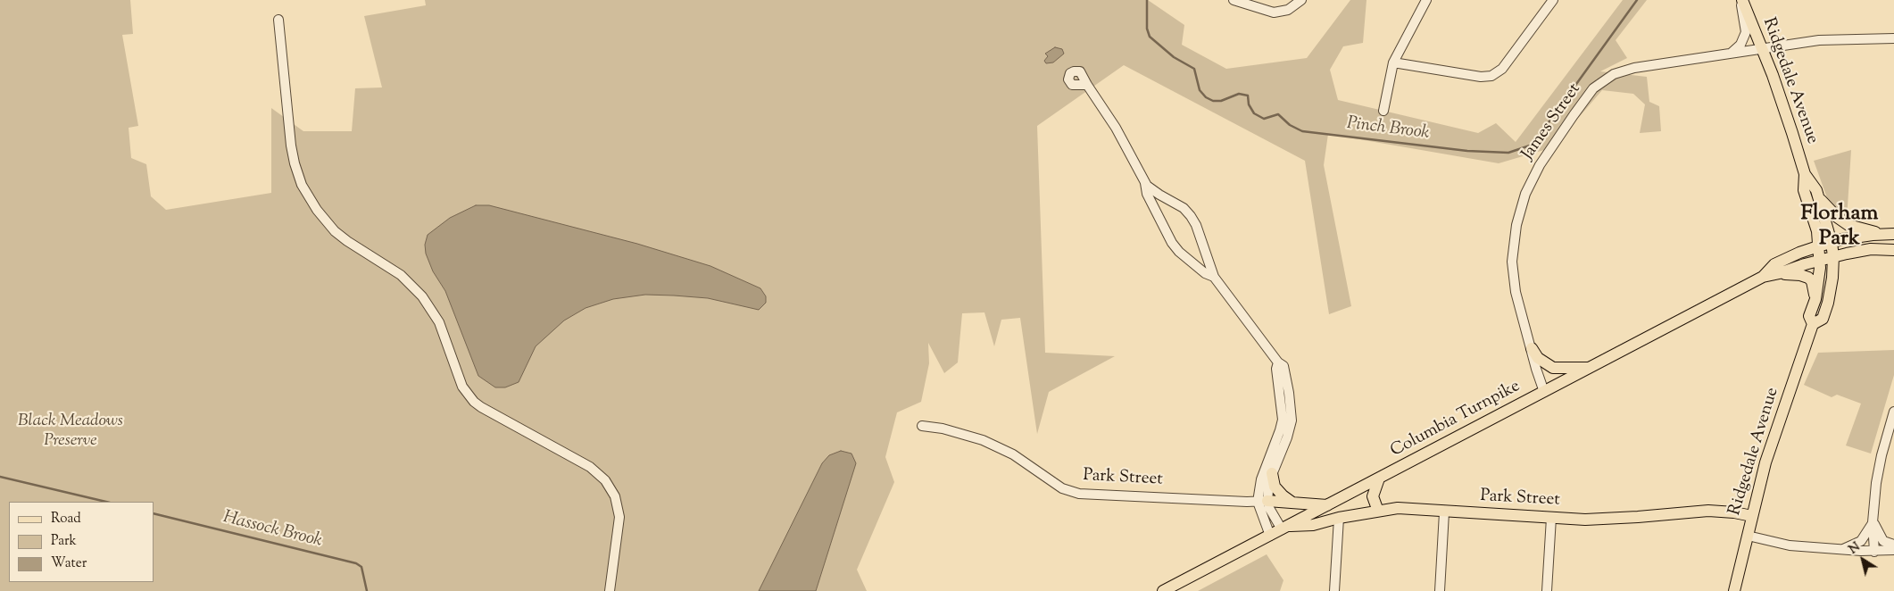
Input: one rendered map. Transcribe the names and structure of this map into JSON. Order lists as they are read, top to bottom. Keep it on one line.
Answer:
{"streets":{"main road":["Ridgedale Avenue","Columbia Turnpike","Park Street"],"street":["James Street"]},"crossings":[["Ridgedale Avenue","James Street"],["Ridgedale Avenue","Columbia Turnpike"],["Ridgedale Avenue","Park Street"],["James Street","Columbia Turnpike"],["Columbia Turnpike","Park Street"]],"districts":["Florham Park"],"water":["Pinch Brook","Hassock Brook"],"parks":["Black Meadows Preserve"],"legend":["Road","Park","Water"],"north":"top left"}
